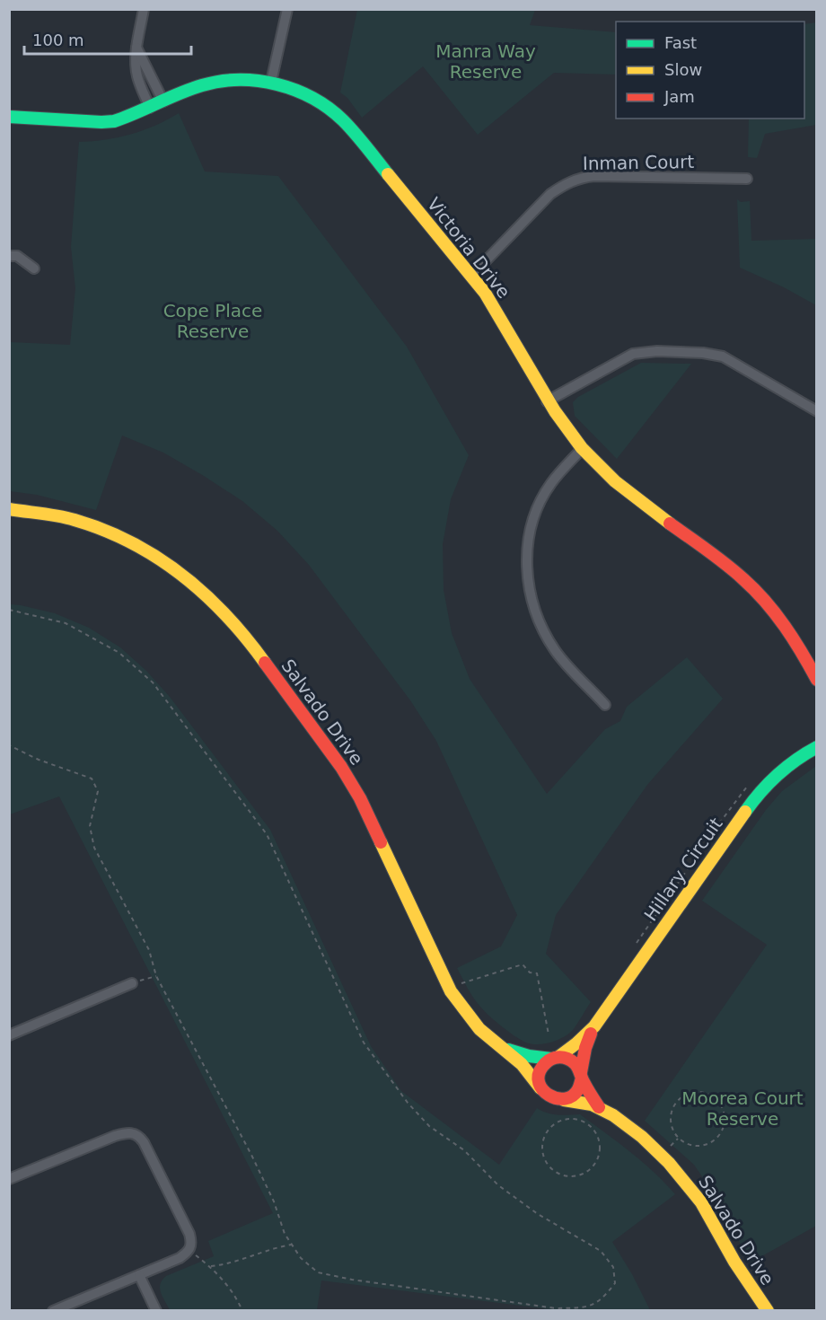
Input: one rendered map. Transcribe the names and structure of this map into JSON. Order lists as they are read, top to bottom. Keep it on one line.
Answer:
{"streets":{"street":["Inman Court","Victoria Drive","Salvado Drive","Hillary Circuit"]},"crossings":[["Inman Court","Victoria Drive"],["Salvado Drive","Hillary Circuit"]],"parks":["Manra Way Reserve","Cope Place Reserve","Moorea Court Reserve"],"legend":["Fast","Slow","Jam"],"scale_bar":"100 m"}
